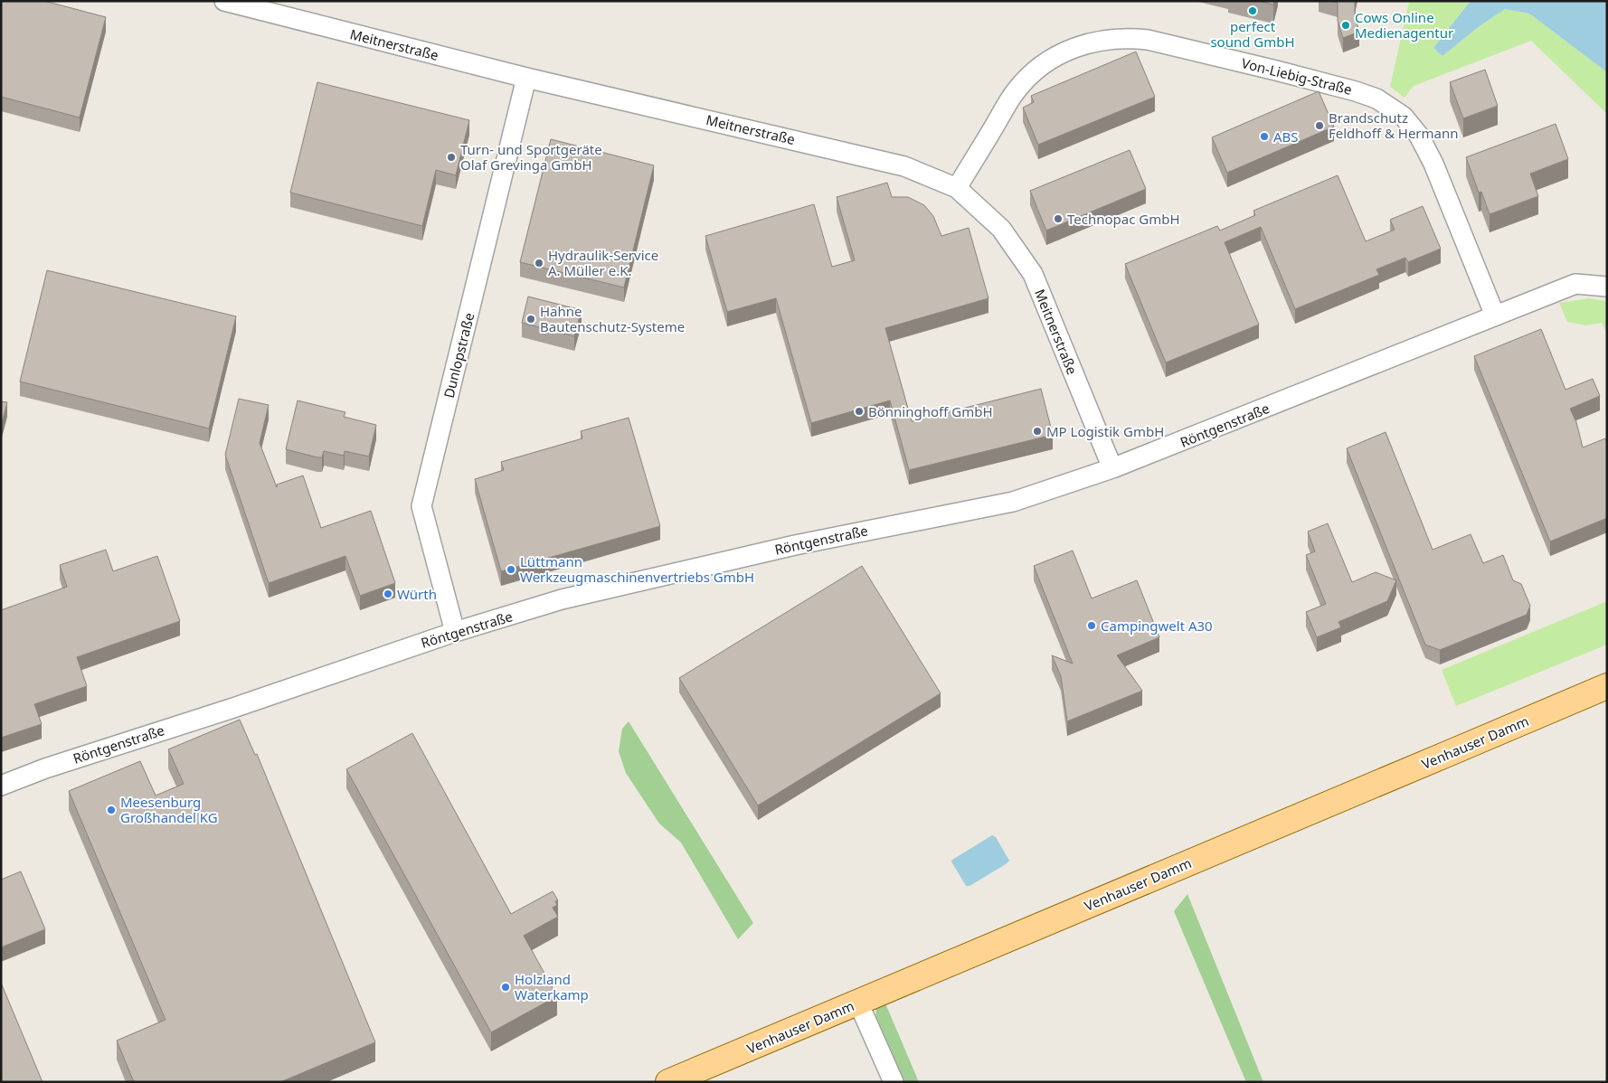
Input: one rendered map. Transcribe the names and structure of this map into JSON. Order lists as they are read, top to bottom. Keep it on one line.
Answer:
{"streets":{"main road":["Venhauser Damm"],"street":["Meitnerstraße","Von-Liebig-Straße","Dunlopstraße","Röntgenstraße"]},"crossings":[["Meitnerstraße","Von-Liebig-Straße"],["Meitnerstraße","Dunlopstraße"],["Meitnerstraße","Röntgenstraße"],["Von-Liebig-Straße","Röntgenstraße"],["Dunlopstraße","Röntgenstraße"]],"places":["perfect sound GmbH","Cows Online Medienagentur","Brandschutz Feldhoff & Hermann","ABS","Turn- und Sportgeräte Olaf Grevinga GmbH","Technopac GmbH","Hydraulik-Service A. Müller e.K.","Hahne Bautenschutz-Systeme","Bönninghoff GmbH","MP Logistik GmbH","Lüttmann Werkzeugmaschinenvertriebs GmbH","Würth","Campingwelt A30","Meesenburg Großhandel KG","Holzland Waterkamp"]}
